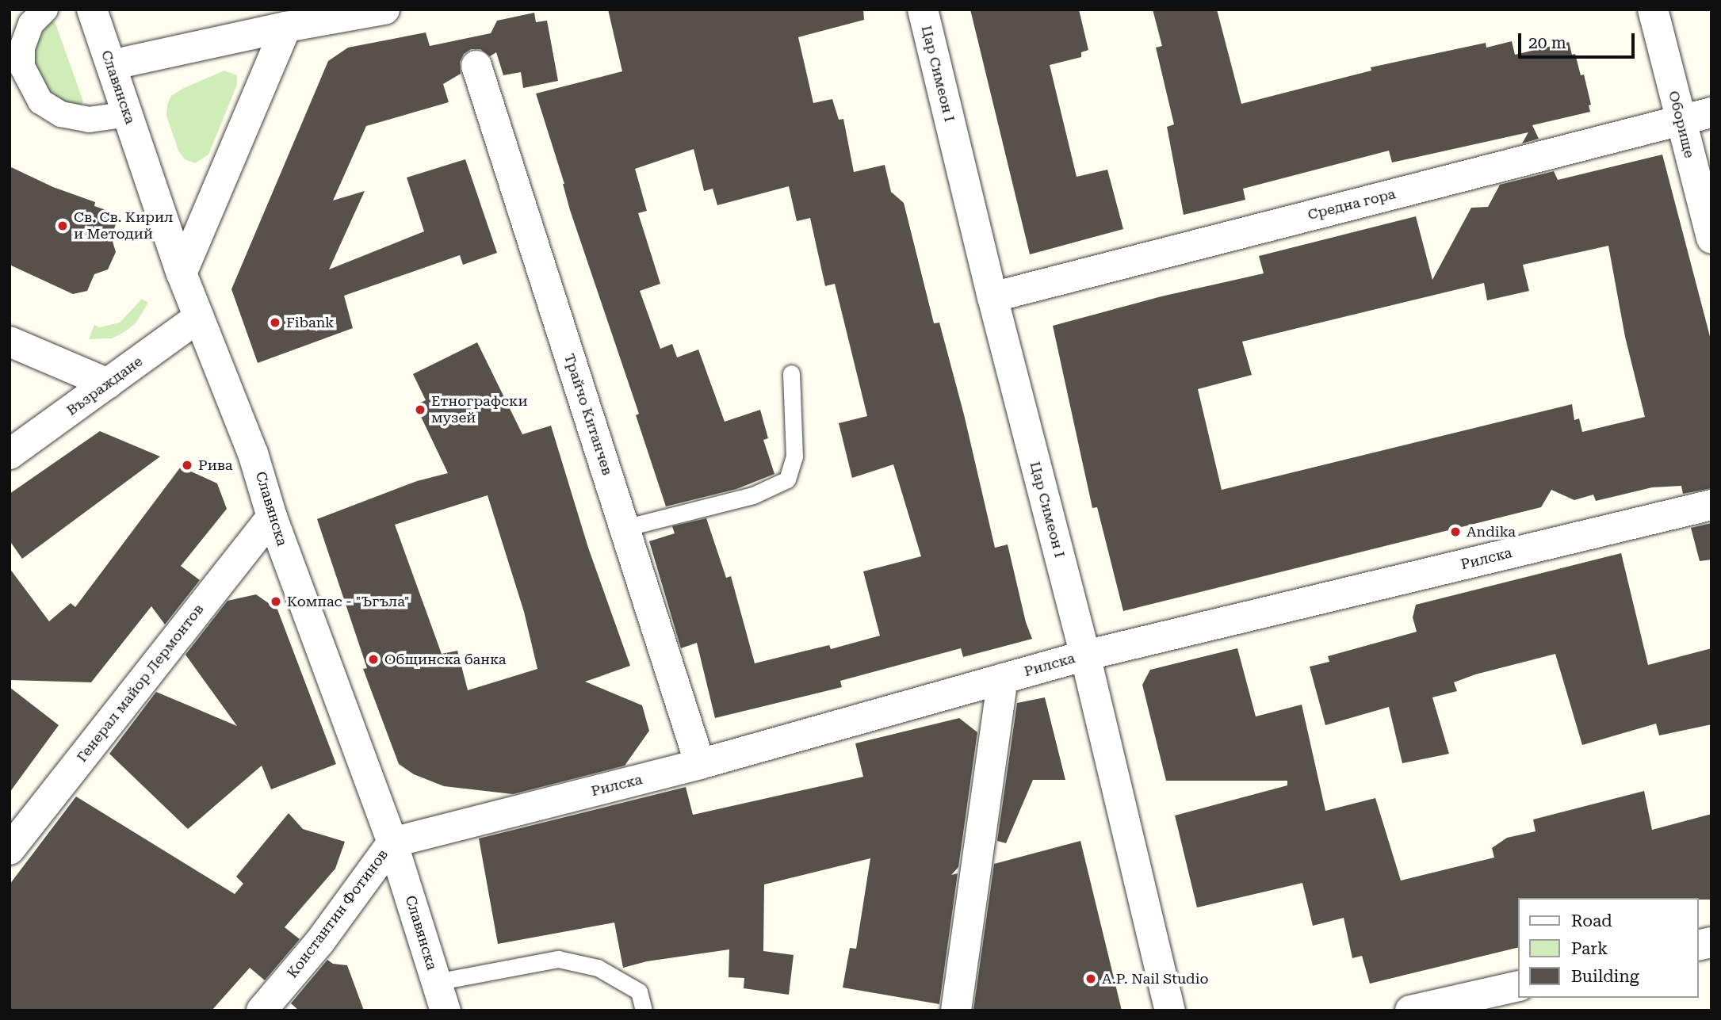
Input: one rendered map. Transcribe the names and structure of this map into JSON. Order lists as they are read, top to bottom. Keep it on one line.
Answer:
{"streets":{"street":["Цар Симеон I","Славянска","Оборище","Средна гора","Възраждане","Трайчо Китанчев","Рилска","Генерал майор Лермонтов","Константин Фотинов"]},"crossings":[["Цар Симеон I","Средна гора"],["Цар Симеон I","Рилска"],["Славянска","Възраждане"],["Славянска","Рилска"],["Славянска","Генерал майор Лермонтов"],["Славянска","Константин Фотинов"],["Оборище","Средна гора"],["Трайчо Китанчев","Рилска"],["Рилска","Константин Фотинов"]],"places":["Св. Св. Кирил и Методий","Fibank","Етнографски музей","Рива","Andika","Компас - \"Ъгъла\"","Общинска банка","A.P. Nail Studio"],"legend":["Road","Park","Building"],"scale_bar":"20 m"}
